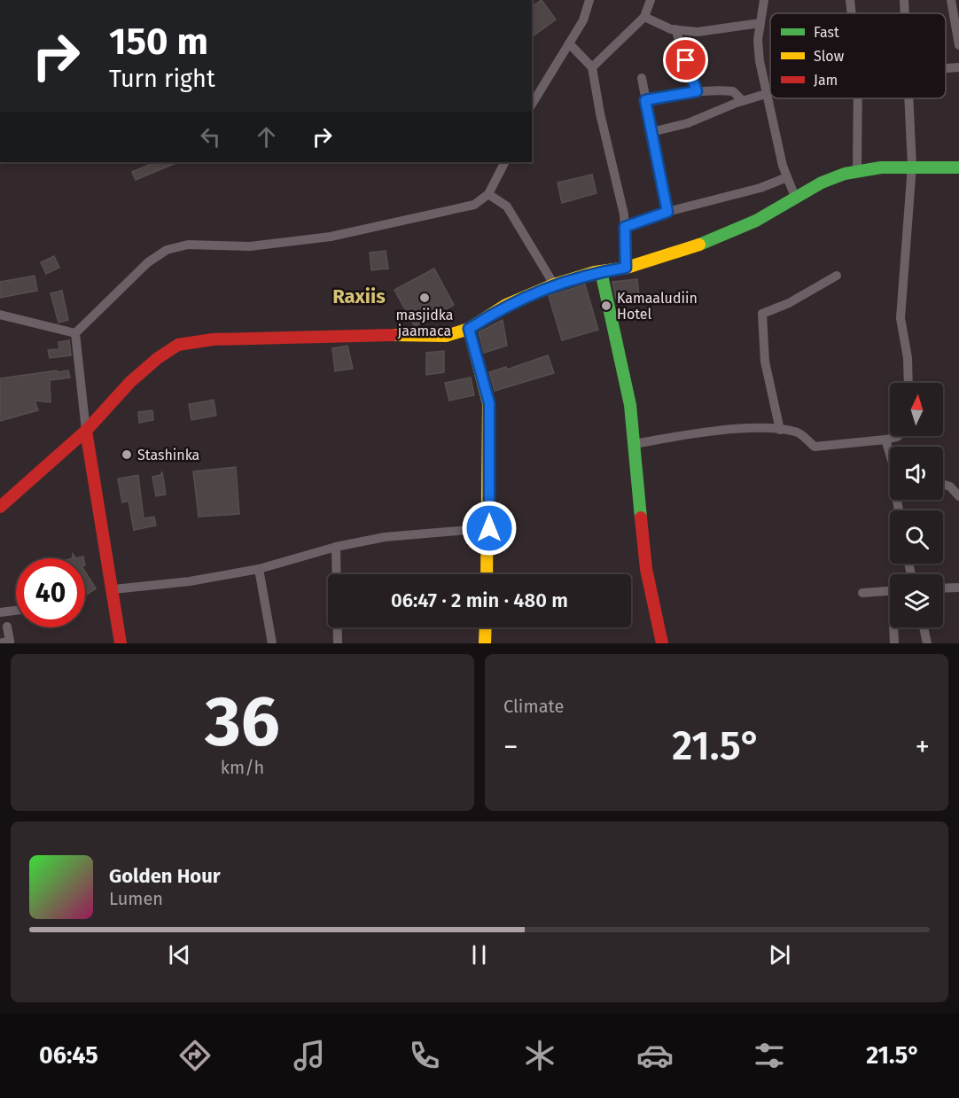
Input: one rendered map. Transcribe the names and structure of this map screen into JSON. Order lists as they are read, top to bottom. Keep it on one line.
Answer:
{"districts":["Raxiis"],"places":["masjidka jaamaca","Kamaaludiin Hotel","Stashinka"],"legend":["Fast","Slow","Jam"],"north":"top","page":{"turn":["150 m","Turn right"],"limit":"40","trip":"06:47 · 2 min · 480 m","tile":[["36","km/h"],"Climate"],"heat":["−","21.5°","+"],"song":["Golden Hour","Lumen"],"tabs":["06:45","21.5°"]}}
